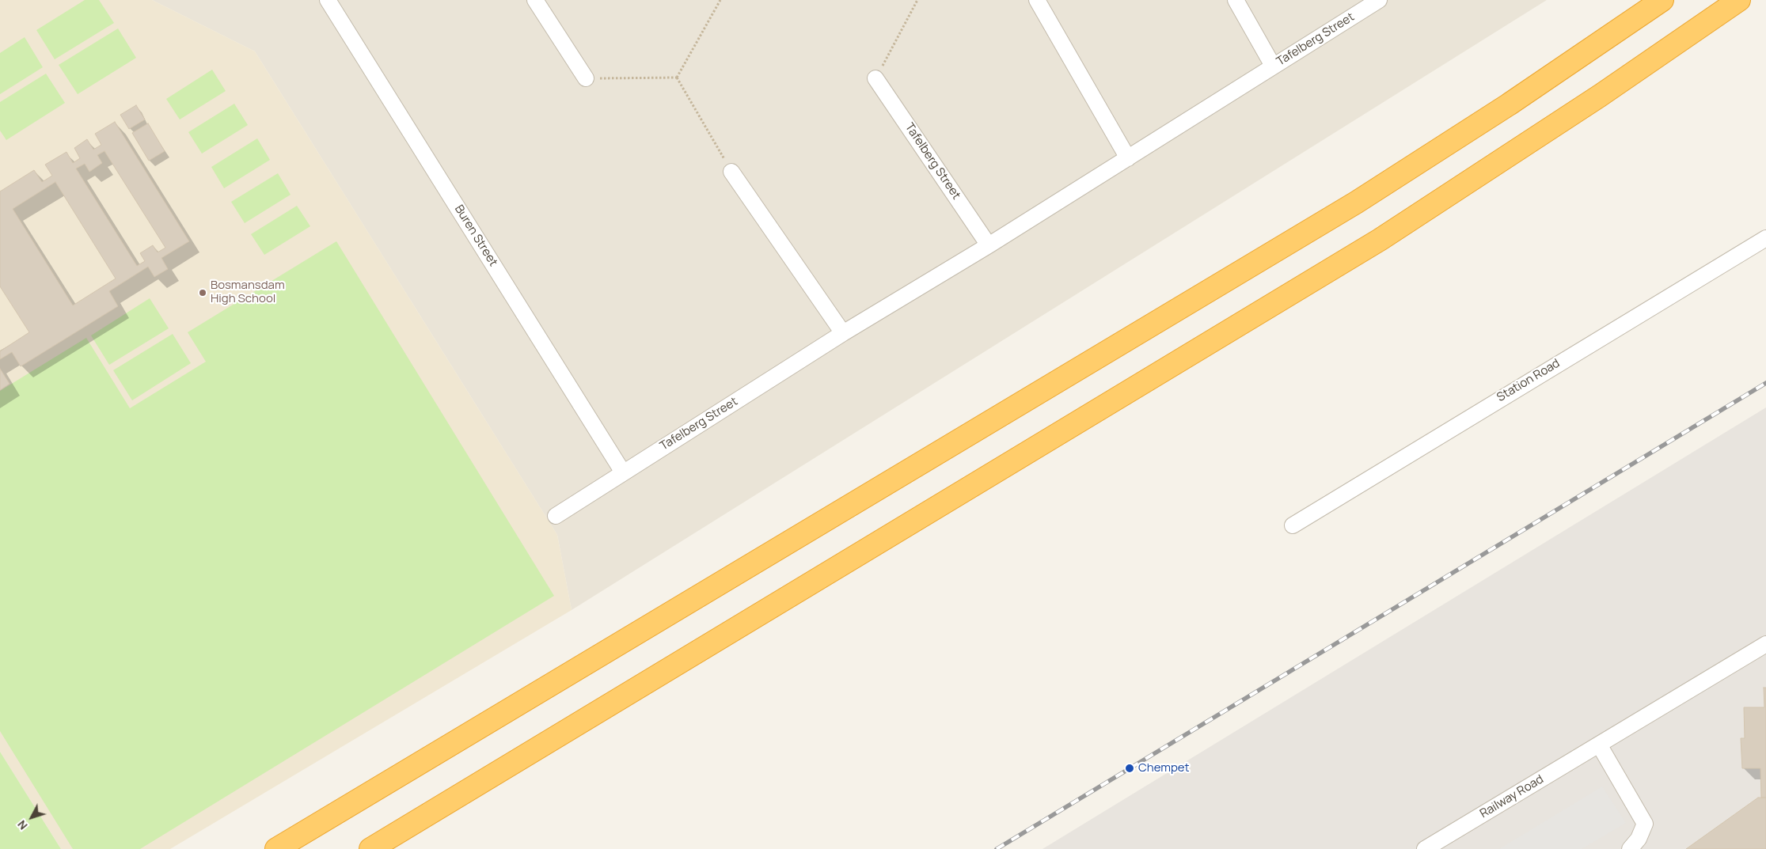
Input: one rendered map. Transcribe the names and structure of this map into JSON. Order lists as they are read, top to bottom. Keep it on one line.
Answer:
{"streets":{"street":["Tafelberg Street","Buren Street","Station Road","Railway Road"]},"crossings":[["Tafelberg Street","Buren Street"]],"places":["Bosmansdam High School","Chempet"],"north":"bottom left"}
